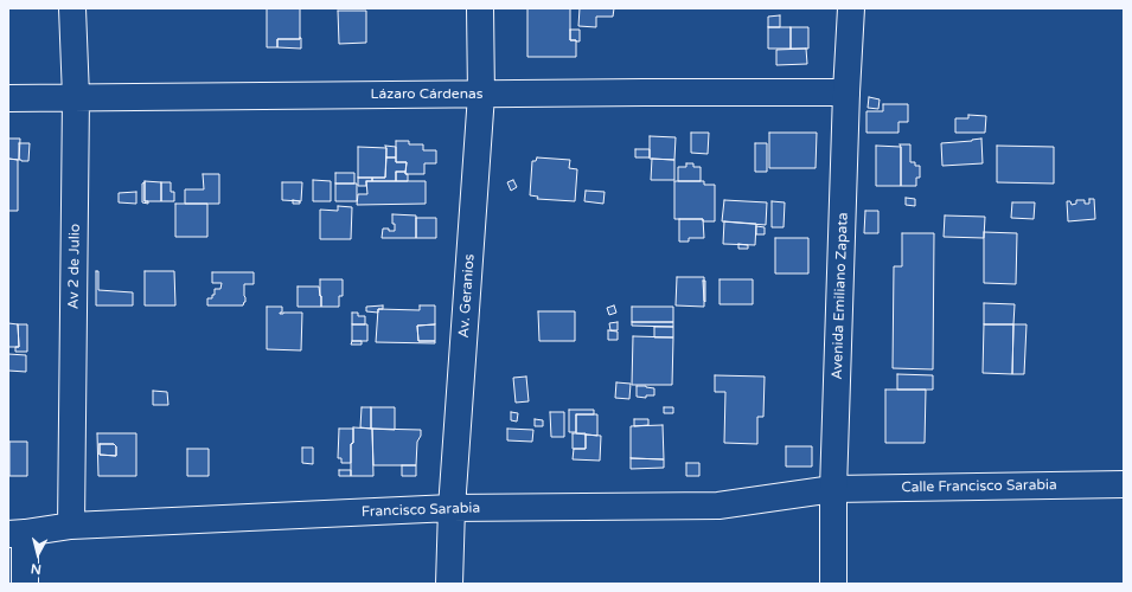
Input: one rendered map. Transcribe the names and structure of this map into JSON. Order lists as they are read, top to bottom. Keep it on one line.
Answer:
{"streets":{"street":["Lázaro Cárdenas","Av 2 de Julio","Av. Geranios","Avenida Emiliano Zapata","Calle Francisco Sarabia","Francisco Sarabia"]},"crossings":[["Lázaro Cárdenas","Av 2 de Julio"],["Lázaro Cárdenas","Av. Geranios"],["Lázaro Cárdenas","Avenida Emiliano Zapata"],["Av 2 de Julio","Francisco Sarabia"],["Av. Geranios","Francisco Sarabia"],["Avenida Emiliano Zapata","Calle Francisco Sarabia"],["Avenida Emiliano Zapata","Francisco Sarabia"],["Calle Francisco Sarabia","Francisco Sarabia"]],"north":"bottom"}
